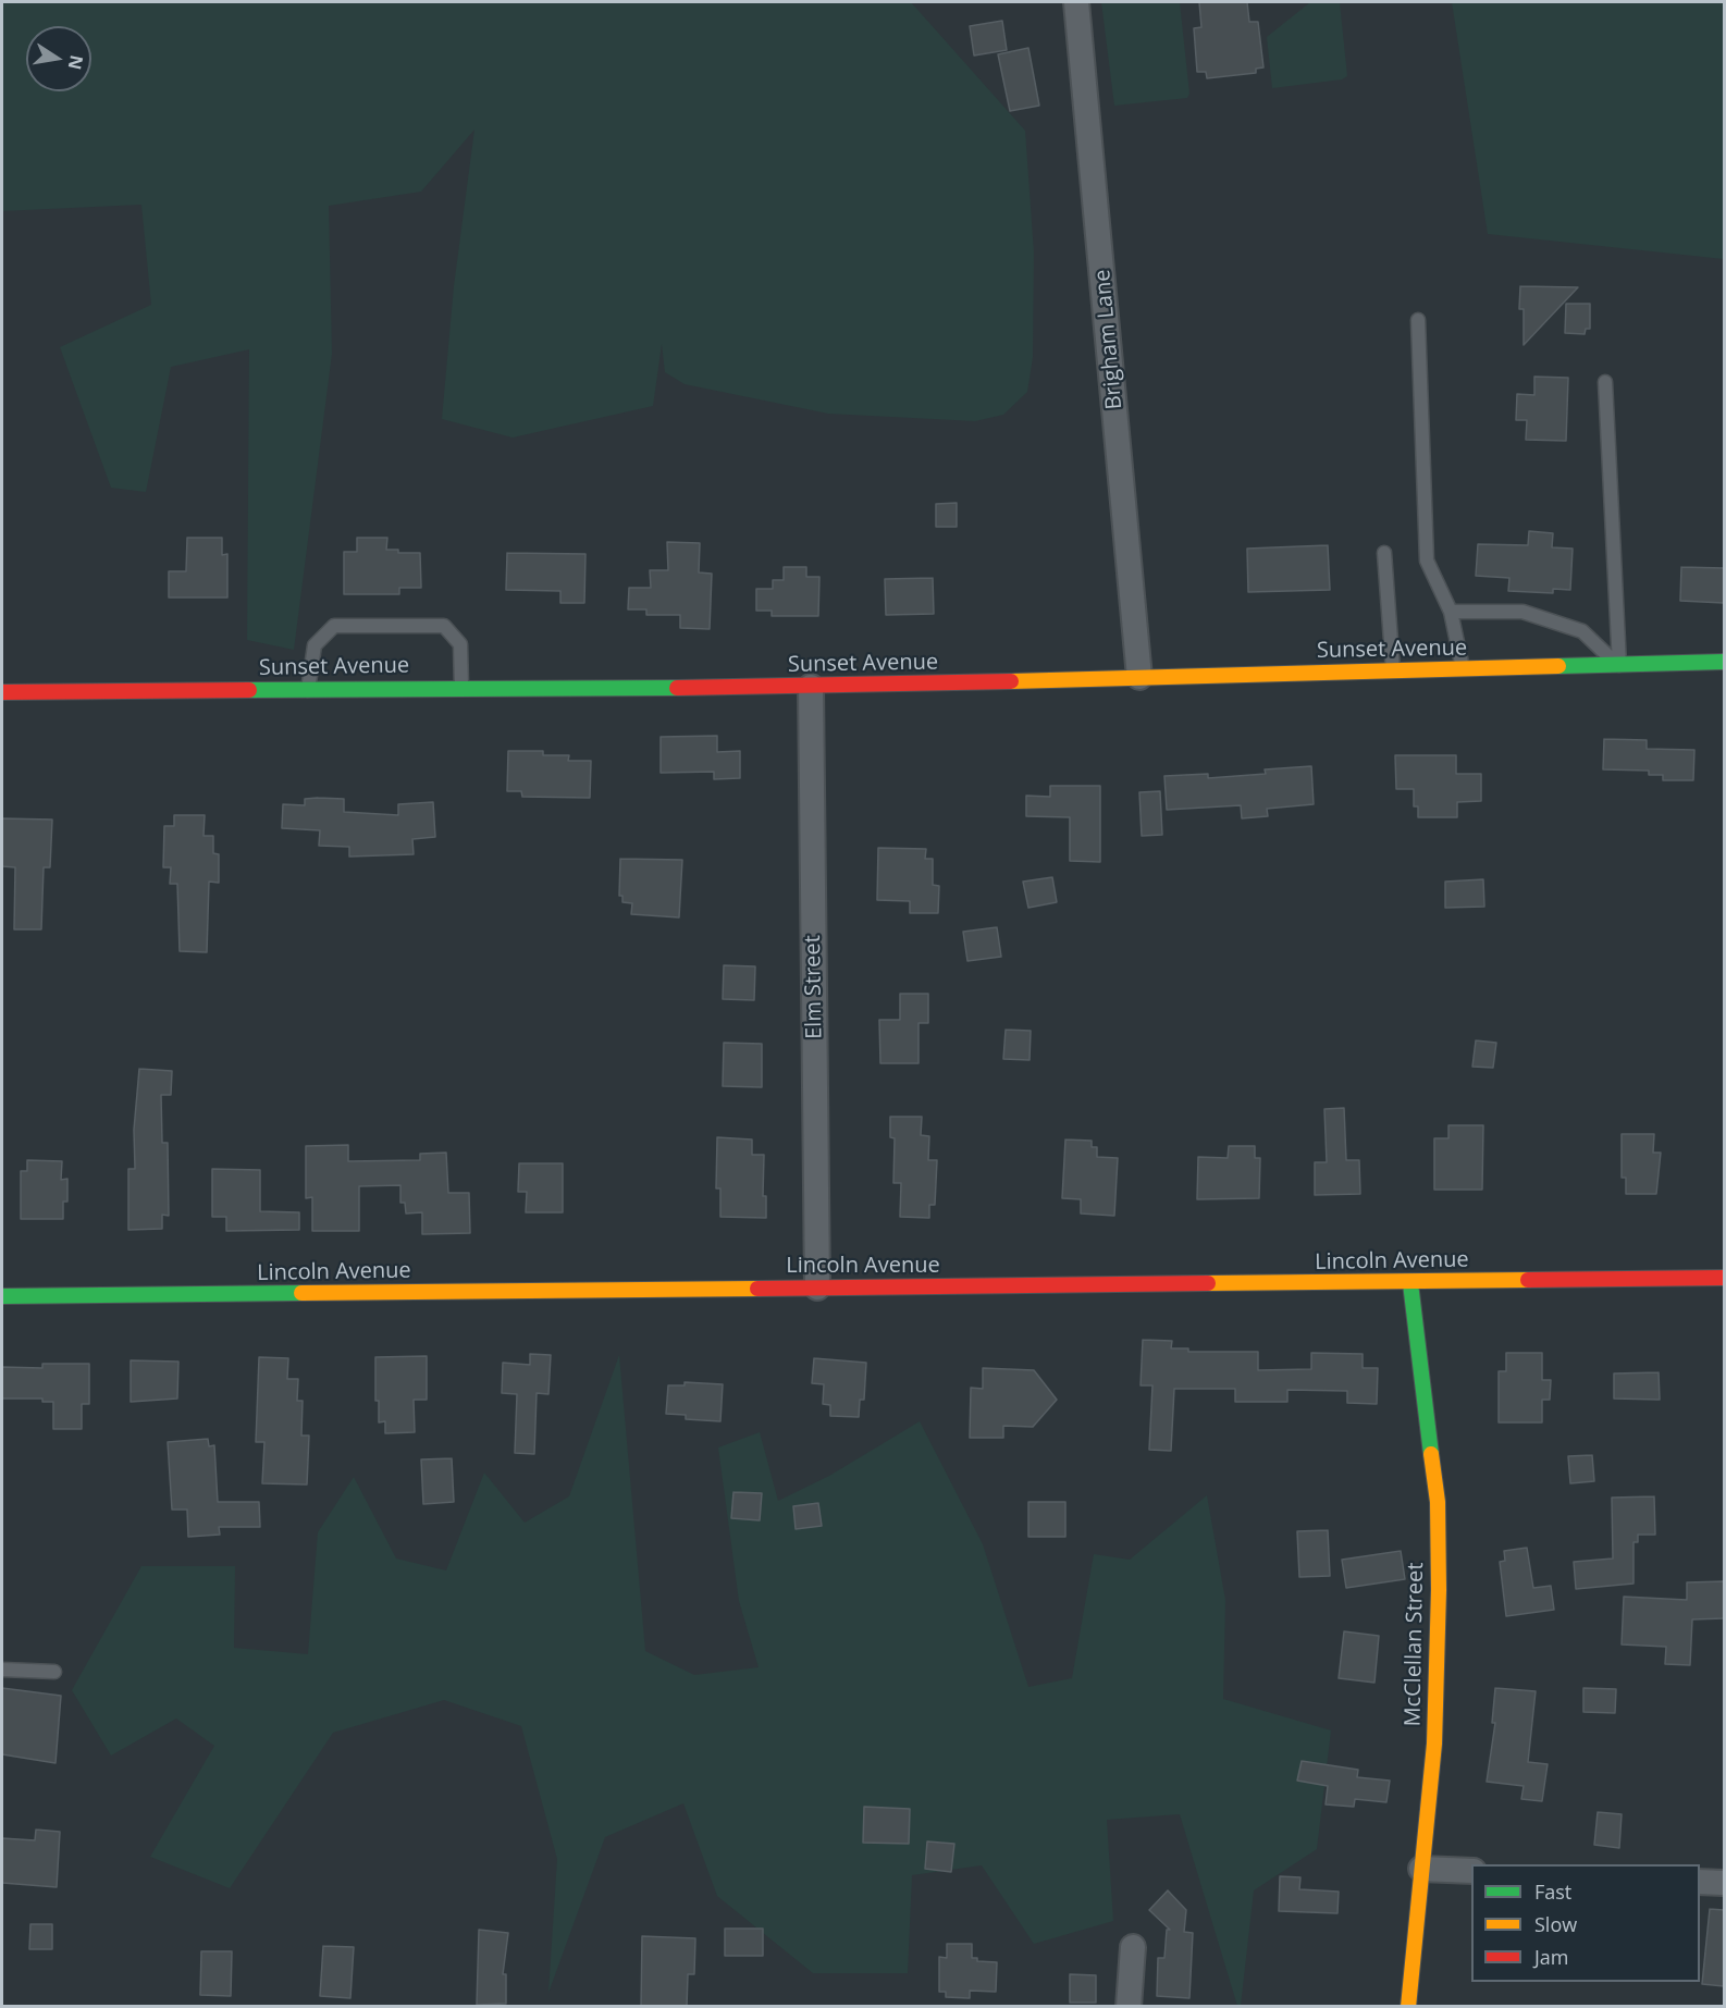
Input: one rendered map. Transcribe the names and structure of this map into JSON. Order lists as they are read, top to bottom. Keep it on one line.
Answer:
{"streets":{"street":["Brigham Lane","Sunset Avenue","Elm Street","Lincoln Avenue","McClellan Street"]},"crossings":[["Brigham Lane","Sunset Avenue"],["Sunset Avenue","Elm Street"],["Elm Street","Lincoln Avenue"],["Lincoln Avenue","McClellan Street"]],"legend":["Fast","Slow","Jam"],"north":"right"}
